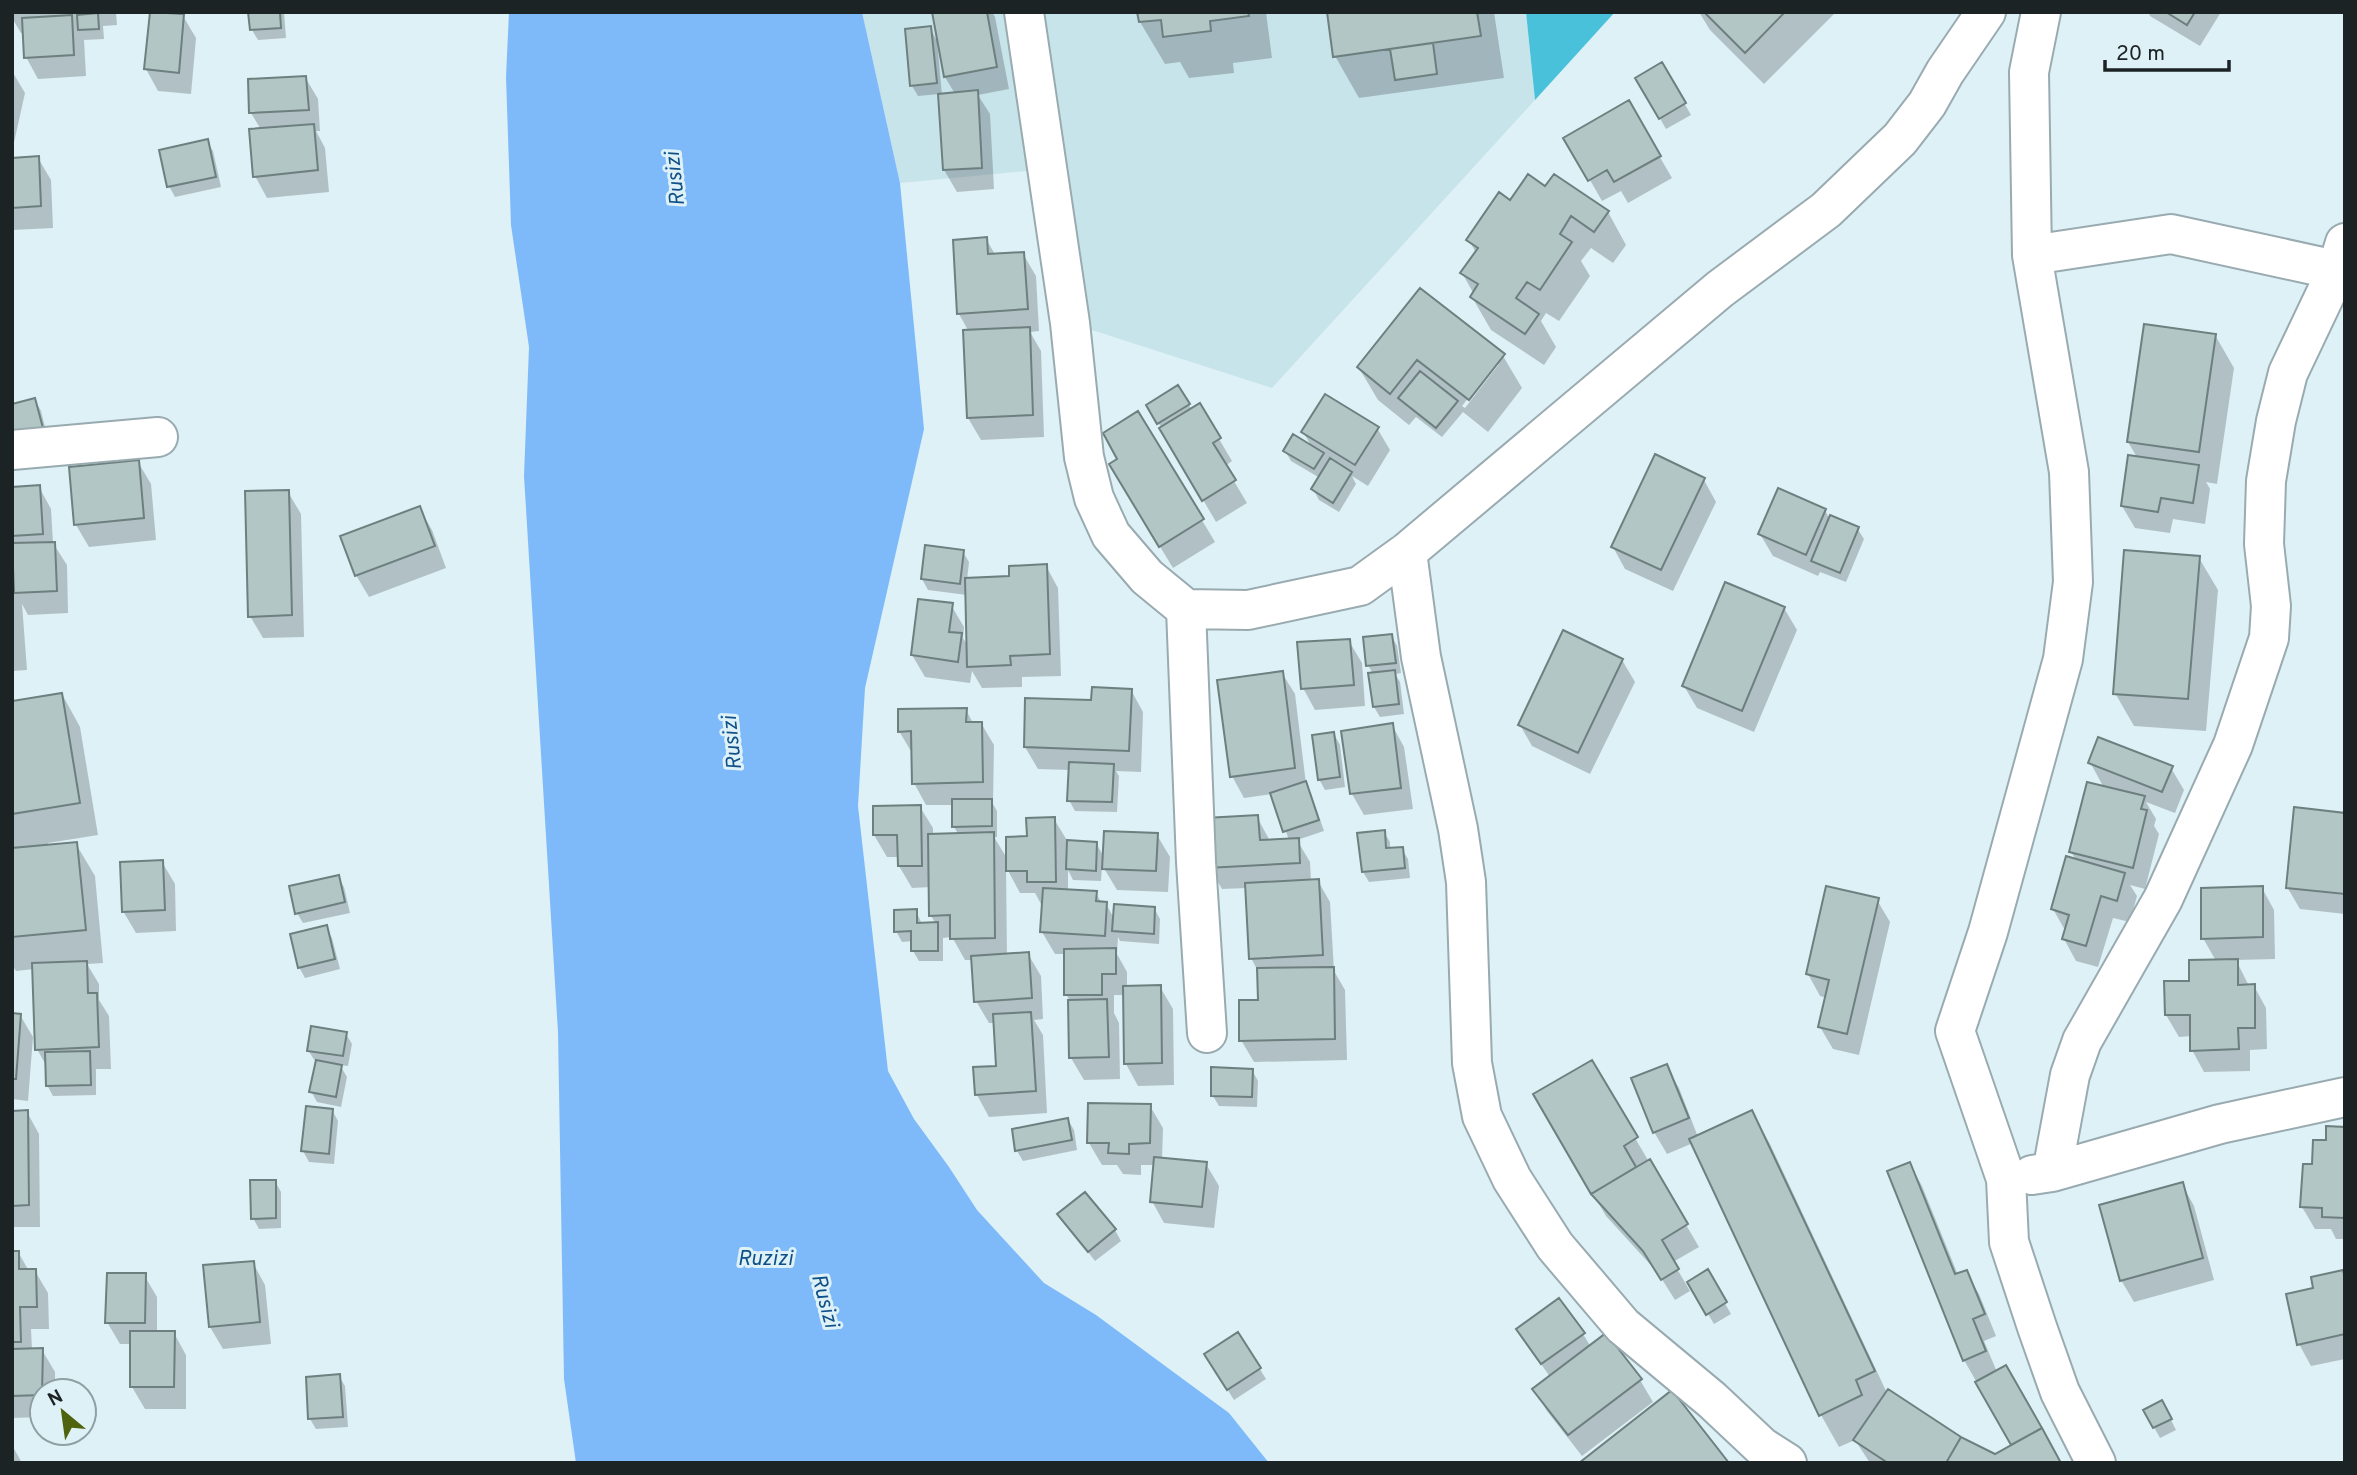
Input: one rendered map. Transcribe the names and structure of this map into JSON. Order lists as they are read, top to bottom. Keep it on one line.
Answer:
{"water":["Rusizi","Ruzizi"],"scale_bar":"20 m","north":"top left"}
